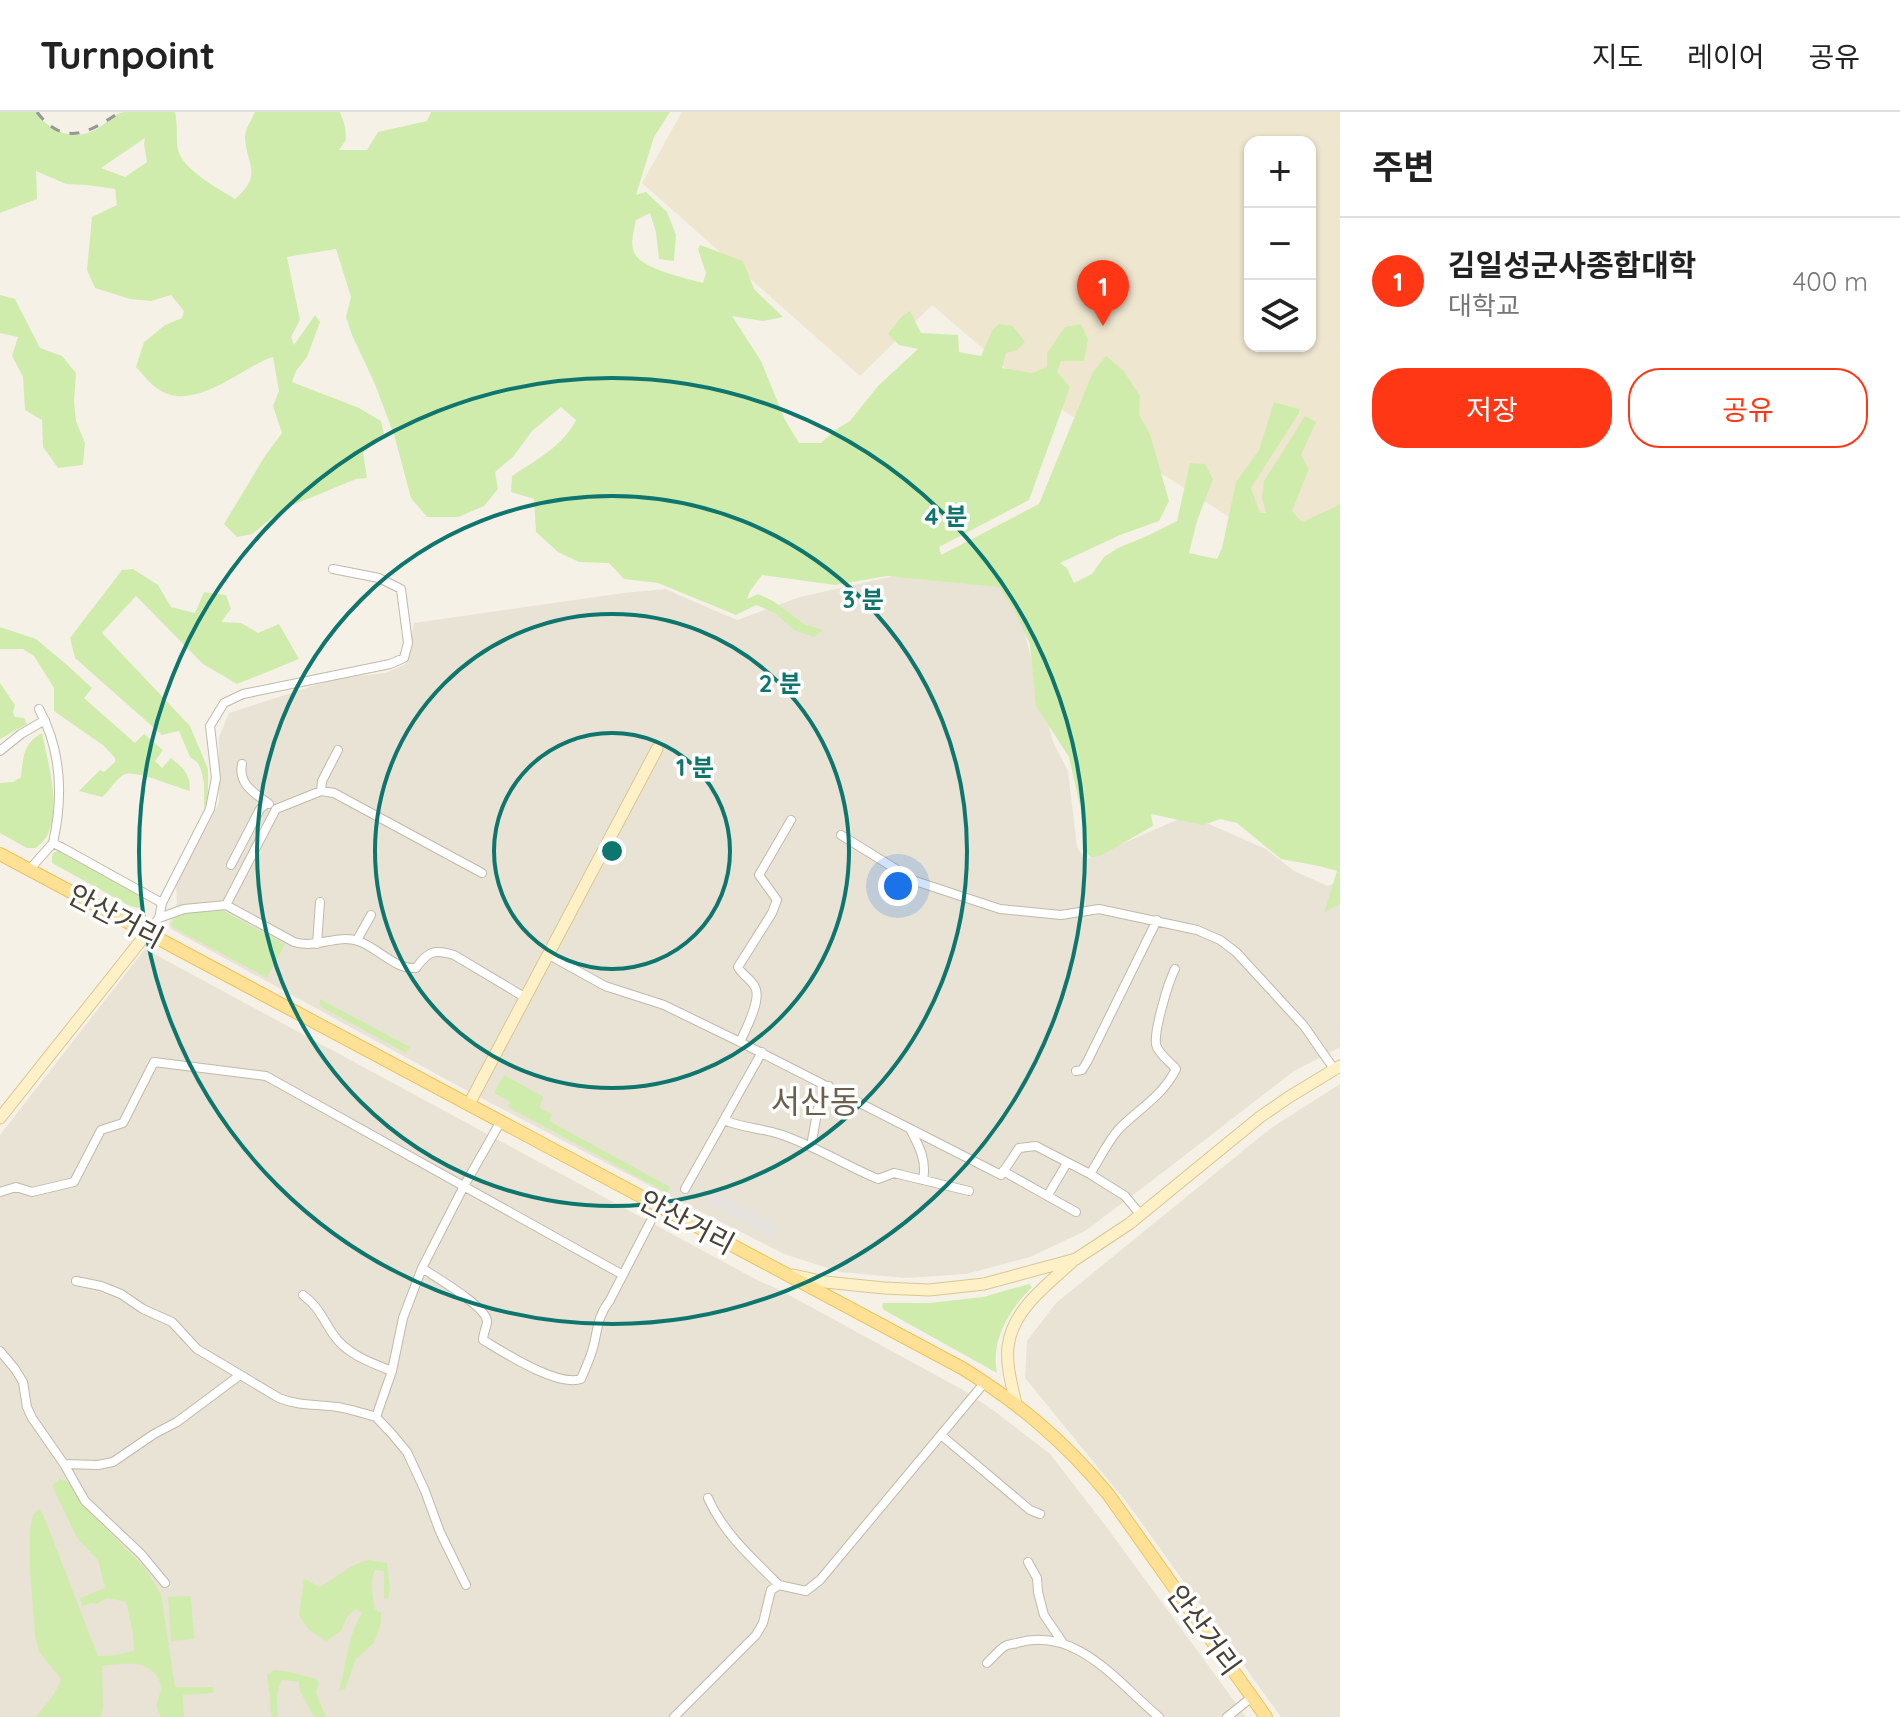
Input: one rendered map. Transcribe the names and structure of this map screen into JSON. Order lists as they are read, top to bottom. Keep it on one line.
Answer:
{"streets":{"main road":["안산거리"]},"districts":["서산동"],"page":{"header":"Turnpoint","nav":["지도","레이어","공유"],"heading":"주변","map_buttons":["+","−"],"list":[{"mark":"1","name":"김일성군사종합대학","note":"대학교","value":"400 m"}],"pins":"1","buttons":["저장","공유"]},"rings":["4 분","3 분","2 분","1 분"]}
